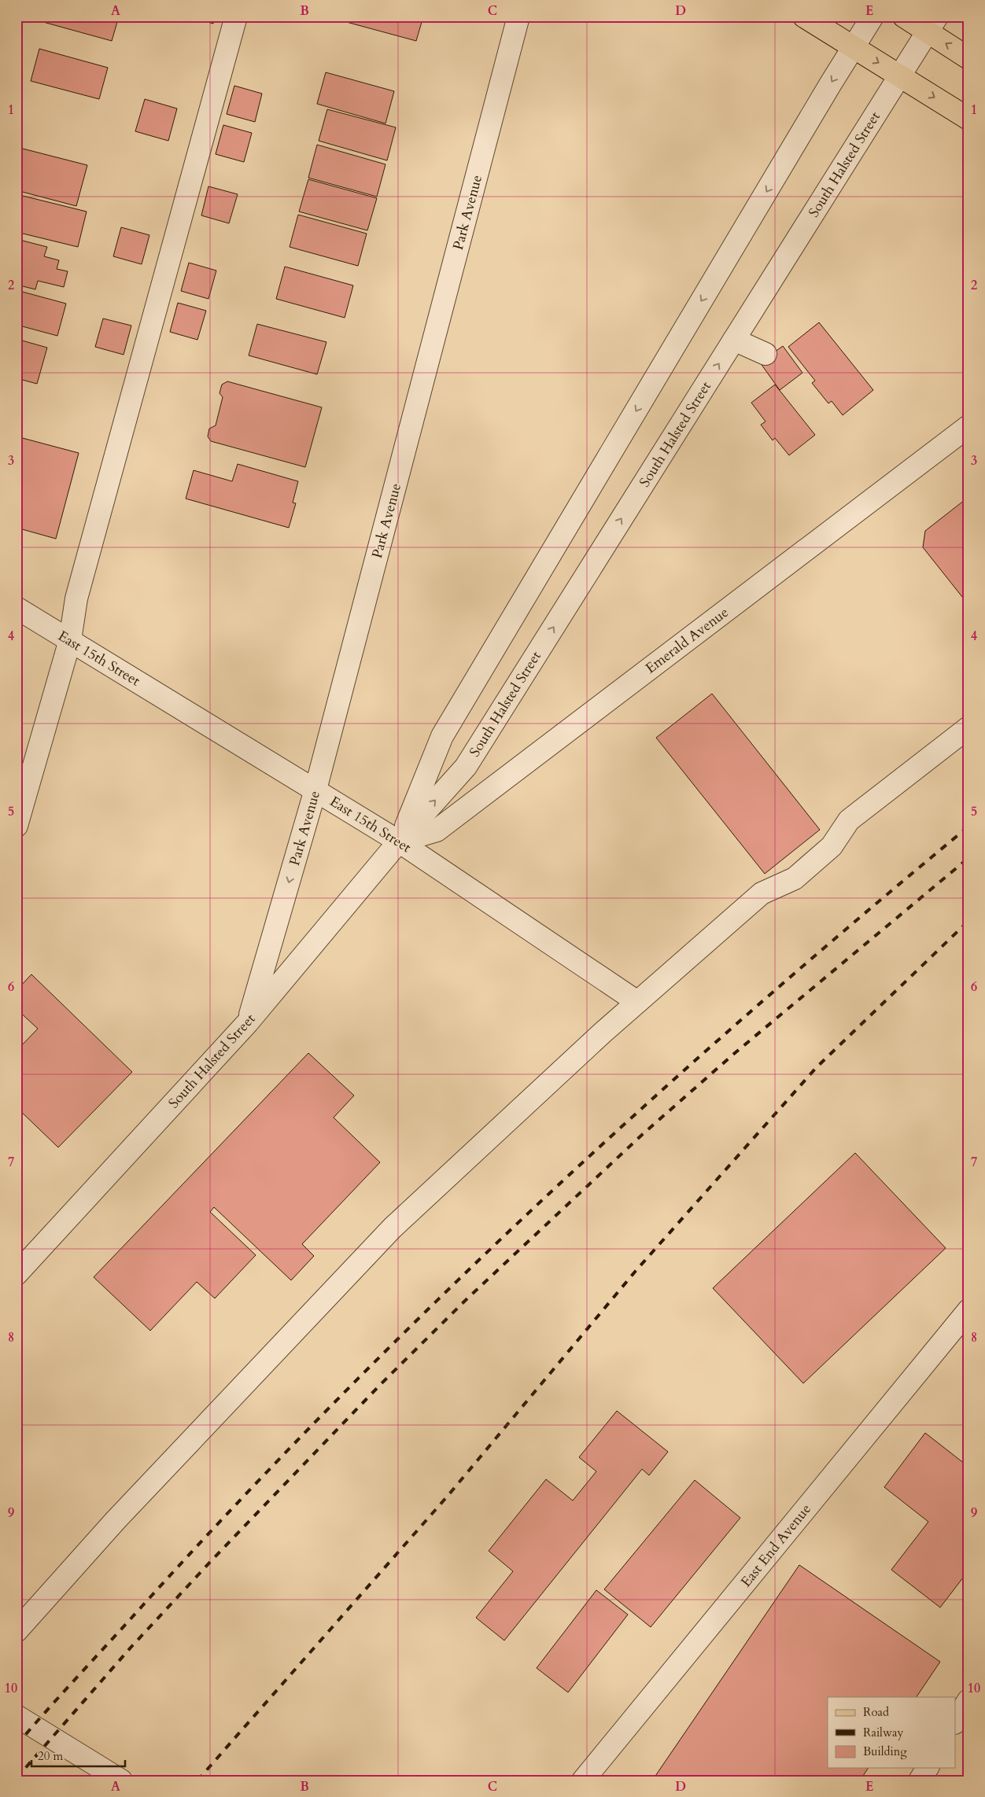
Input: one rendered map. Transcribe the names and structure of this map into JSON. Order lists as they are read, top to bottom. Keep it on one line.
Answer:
{"streets":{"street":["South Halsted Street","Park Avenue","Emerald Avenue","East 15th Street","East End Avenue"]},"crossings":[["South Halsted Street","Park Avenue"],["South Halsted Street","Emerald Avenue"],["South Halsted Street","East 15th Street"],["Park Avenue","East 15th Street"],["Emerald Avenue","East 15th Street"]],"legend":["Road","Railway","Building"],"scale_bar":"20 m","grid":{"columns":["A","B","C","D","E"],"rows":["1","2","3","4","5","6","7","8","9","10"]}}
